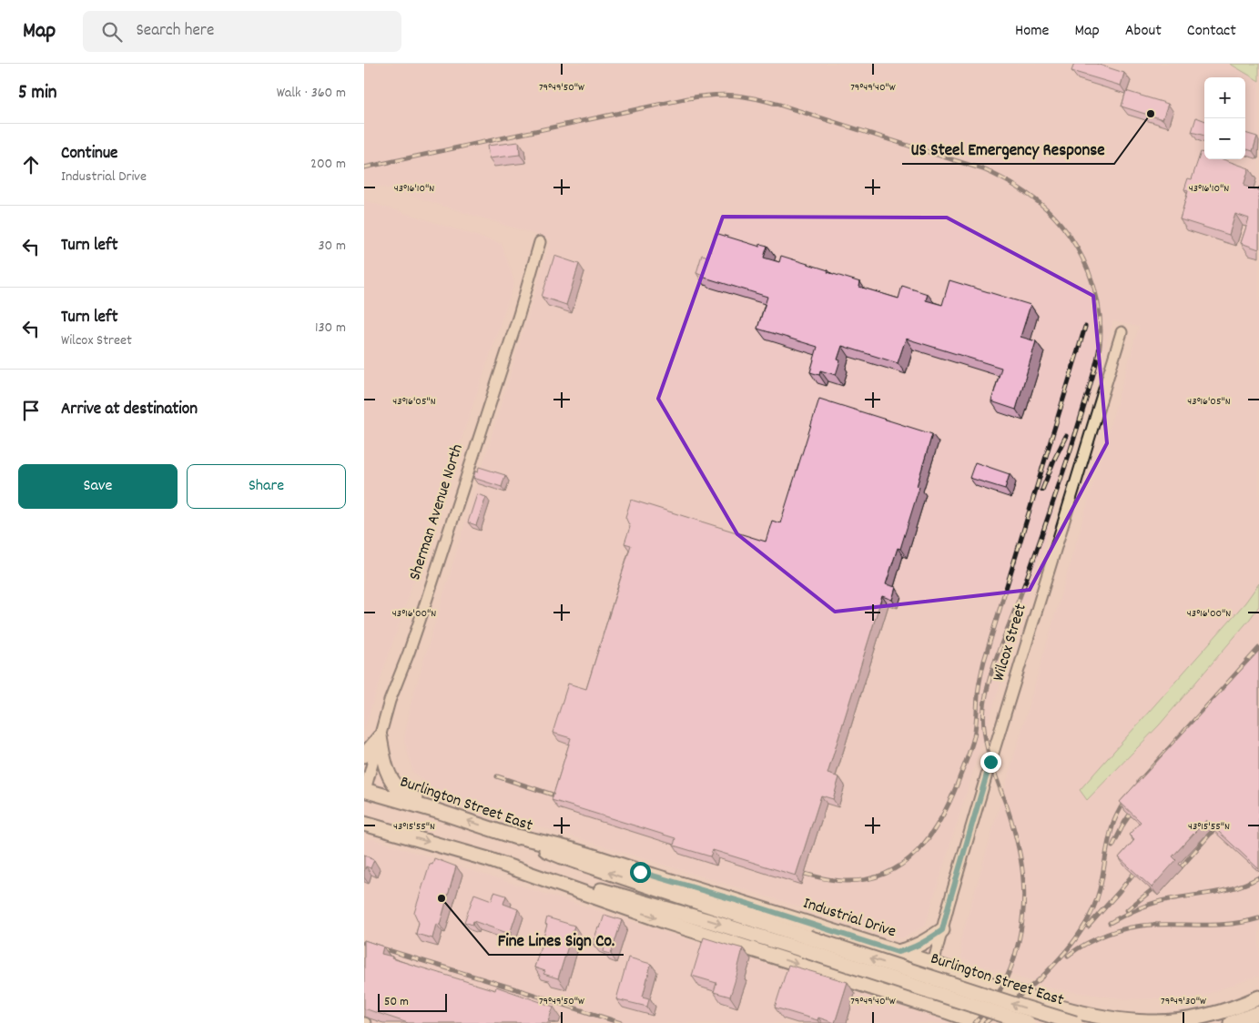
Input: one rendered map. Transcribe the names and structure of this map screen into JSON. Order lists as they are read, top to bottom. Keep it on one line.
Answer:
{"streets":{"main road":["Burlington Street East","Industrial Drive"],"street":["Sherman Avenue North","Wilcox Street"]},"crossings":[["Sherman Avenue North","Burlington Street East"],["Wilcox Street","Industrial Drive"],["Burlington Street East","Industrial Drive"]],"places":["US Steel Emergency Response","Fine Lines Sign Co."],"scale_bar":"50 m","page":{"header":"Map","search":"Search here","nav":["Home","Map","About","Contact"],"heading":["5 min","Walk · 360 m"],"map_buttons":["+","−"],"list":[["Continue","Industrial Drive","200 m"],["Turn left","30 m"],["Turn left","Wilcox Street","130 m"],"Arrive at destination"],"buttons":["Save","Share"],"scale":"50 m"},"coordinates":["79°49'50\"W","79°49'40\"W","43°16'10\"N","43°16'05\"N","43°16'00\"N","43°15'55\"N","79°49'30\"W"]}
